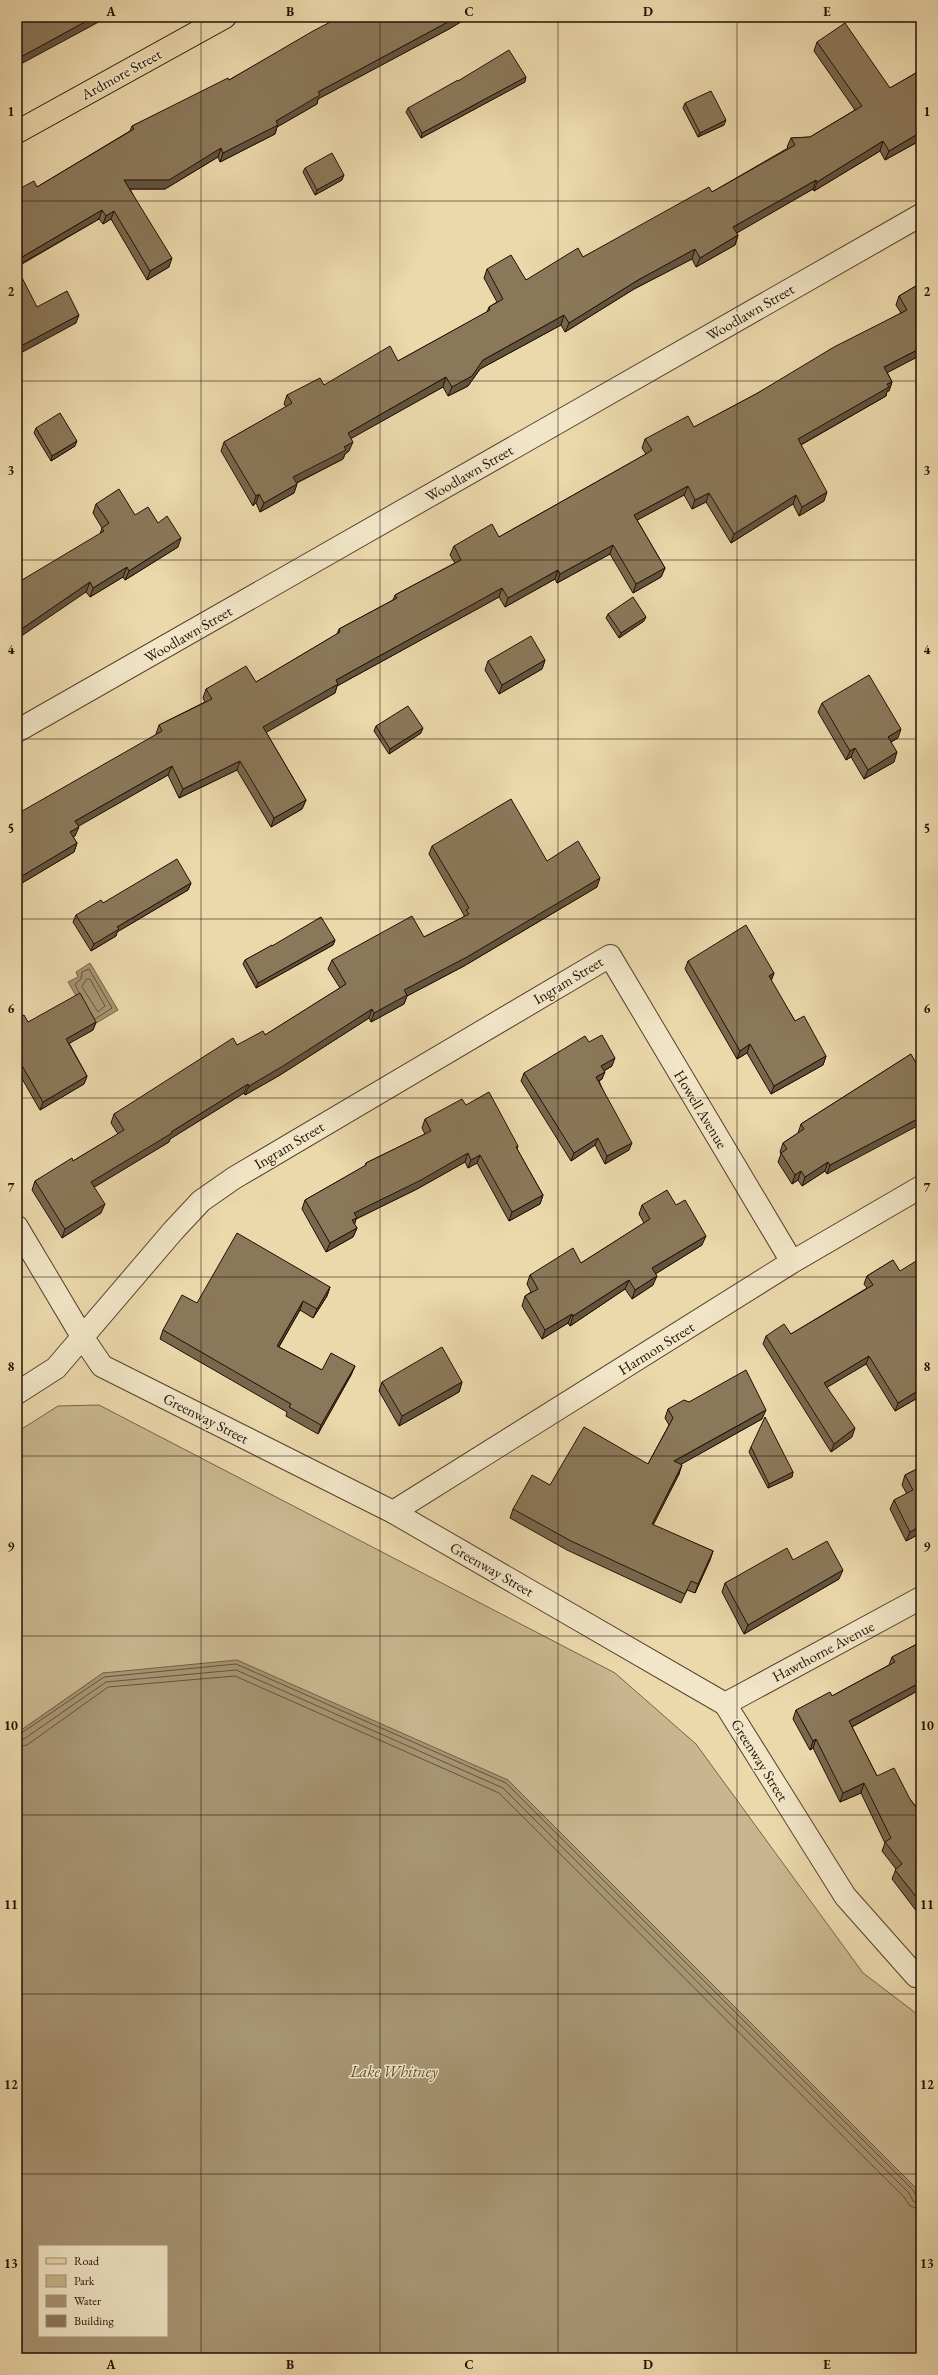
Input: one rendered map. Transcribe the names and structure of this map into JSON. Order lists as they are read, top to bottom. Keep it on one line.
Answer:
{"streets":{"main road":["Ardmore Street"],"street":["Woodlawn Street","Ingram Street","Howell Avenue","Harmon Street","Greenway Street","Hawthorne Avenue"]},"crossings":[["Ingram Street","Howell Avenue"],["Ingram Street","Greenway Street"],["Howell Avenue","Harmon Street"],["Harmon Street","Greenway Street"],["Greenway Street","Hawthorne Avenue"]],"water":["Lake Whitney"],"legend":["Road","Park","Water","Building"],"grid":{"columns":["A","B","C","D","E"],"rows":["1","2","3","4","5","6","7","8","9","10","11","12","13"]}}
